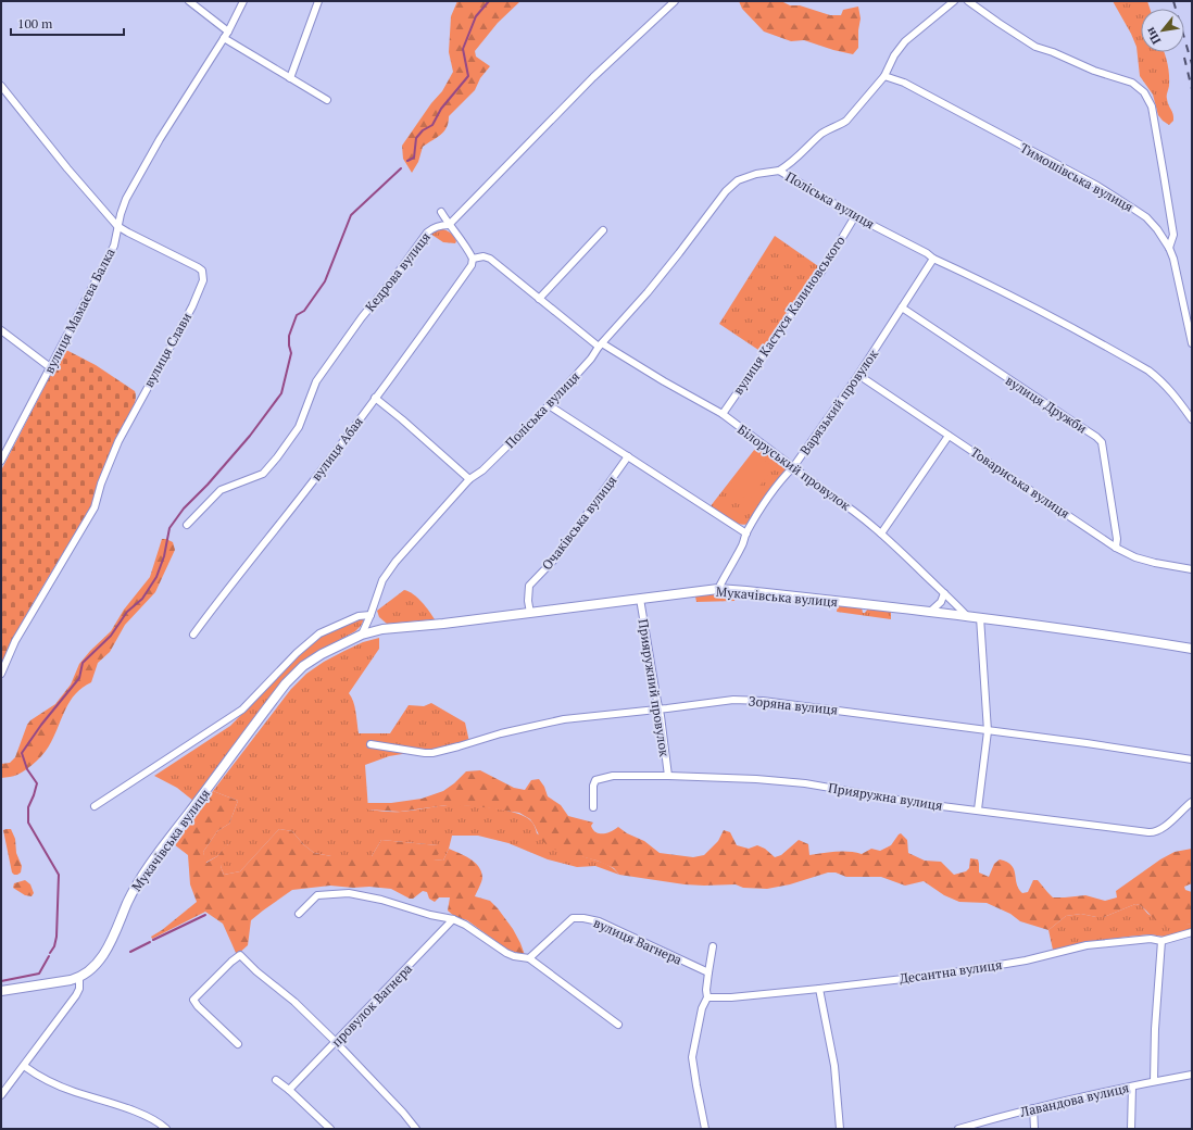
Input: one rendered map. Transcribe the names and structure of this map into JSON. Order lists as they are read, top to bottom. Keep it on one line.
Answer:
{"streets":{"street":["Тимошівська вулиця","Поліська вулиця","Кедрова вулиця","вулиця Мамаєва Балка","вулиця Кастуся Калиновського","вулиця Слави","Варязький провулок","вулиця Дружби","вулиця Абая","Білоруський провулок","Товариська вулиця","Очаківська вулиця","Мукачівська вулиця","Прияружний провулок","Зоряна вулиця","Прияружна вулиця","вулиця Вагнера","Десантна вулиця","провулок Вагнера","Лавандова вулиця"]},"crossings":[["Поліська вулиця","вулиця Кастуся Калиновського"],["Поліська вулиця","Варязький провулок"],["Поліська вулиця","Білоруський провулок"],["вулиця Мамаєва Балка","вулиця Слави"],["вулиця Кастуся Калиновського","Білоруський провулок"],["Варязький провулок","вулиця Дружби"],["Варязький провулок","Білоруський провулок"],["Варязький провулок","Товариська вулиця"],["Варязький провулок","Мукачівська вулиця"],["вулиця Дружби","Товариська вулиця"],["вулиця Абая","Білоруський провулок"],["Білоруський провулок","Мукачівська вулиця"],["Очаківська вулиця","Мукачівська вулиця"],["Мукачівська вулиця","Прияружний провулок"],["Прияружний провулок","Зоряна вулиця"],["Прияружний провулок","Прияружна вулиця"]],"scale_bar":"100 m","north":"bottom left"}
